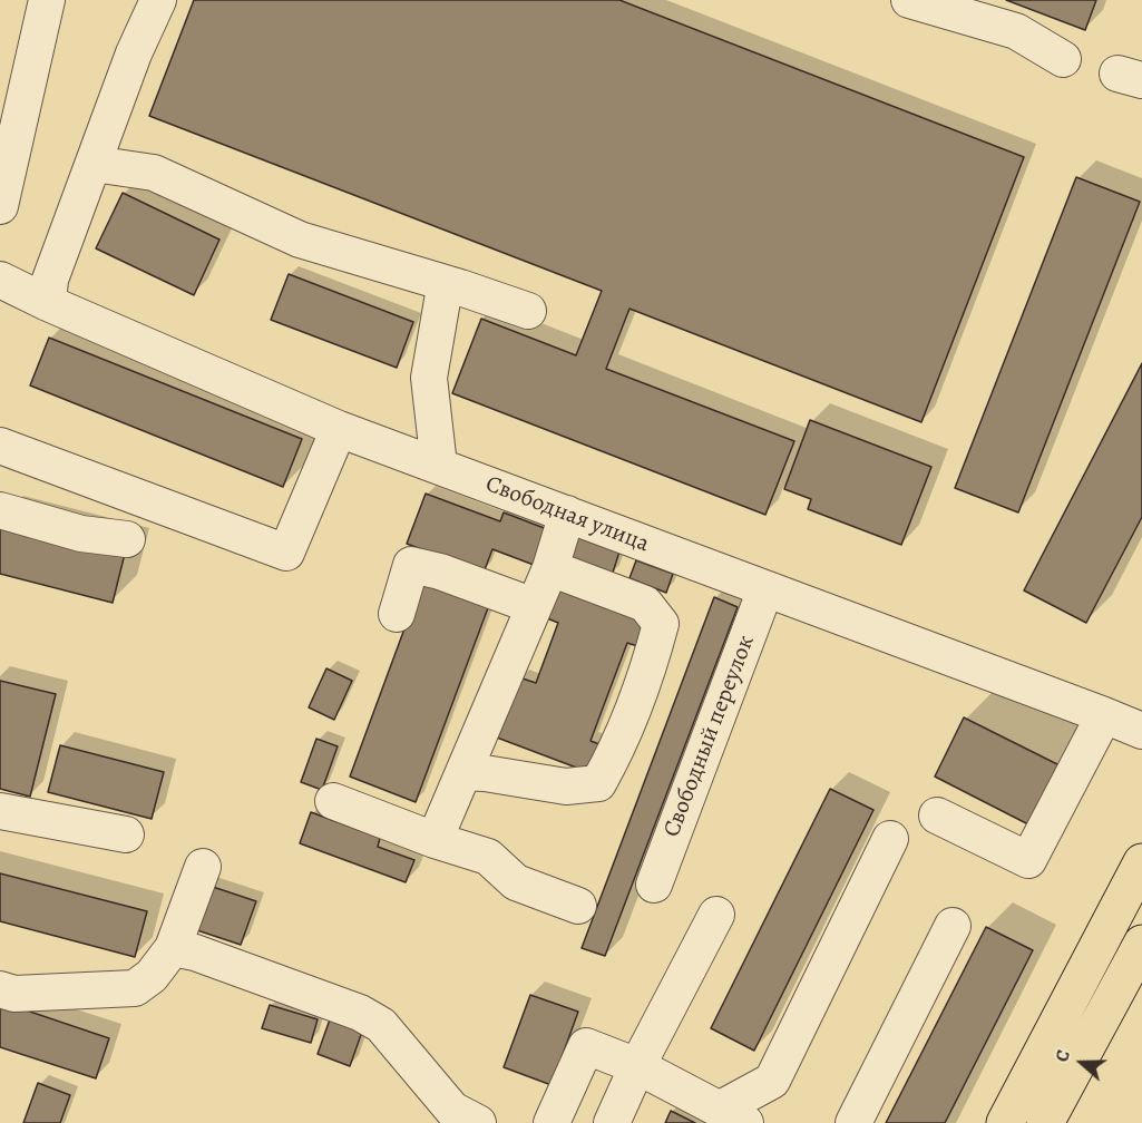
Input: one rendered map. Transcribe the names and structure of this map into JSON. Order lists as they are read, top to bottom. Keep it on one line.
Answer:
{"streets":{"street":["Свободная улица","Свободный переулок"]},"crossings":[["Свободная улица","Свободный переулок"]],"north":"left"}
